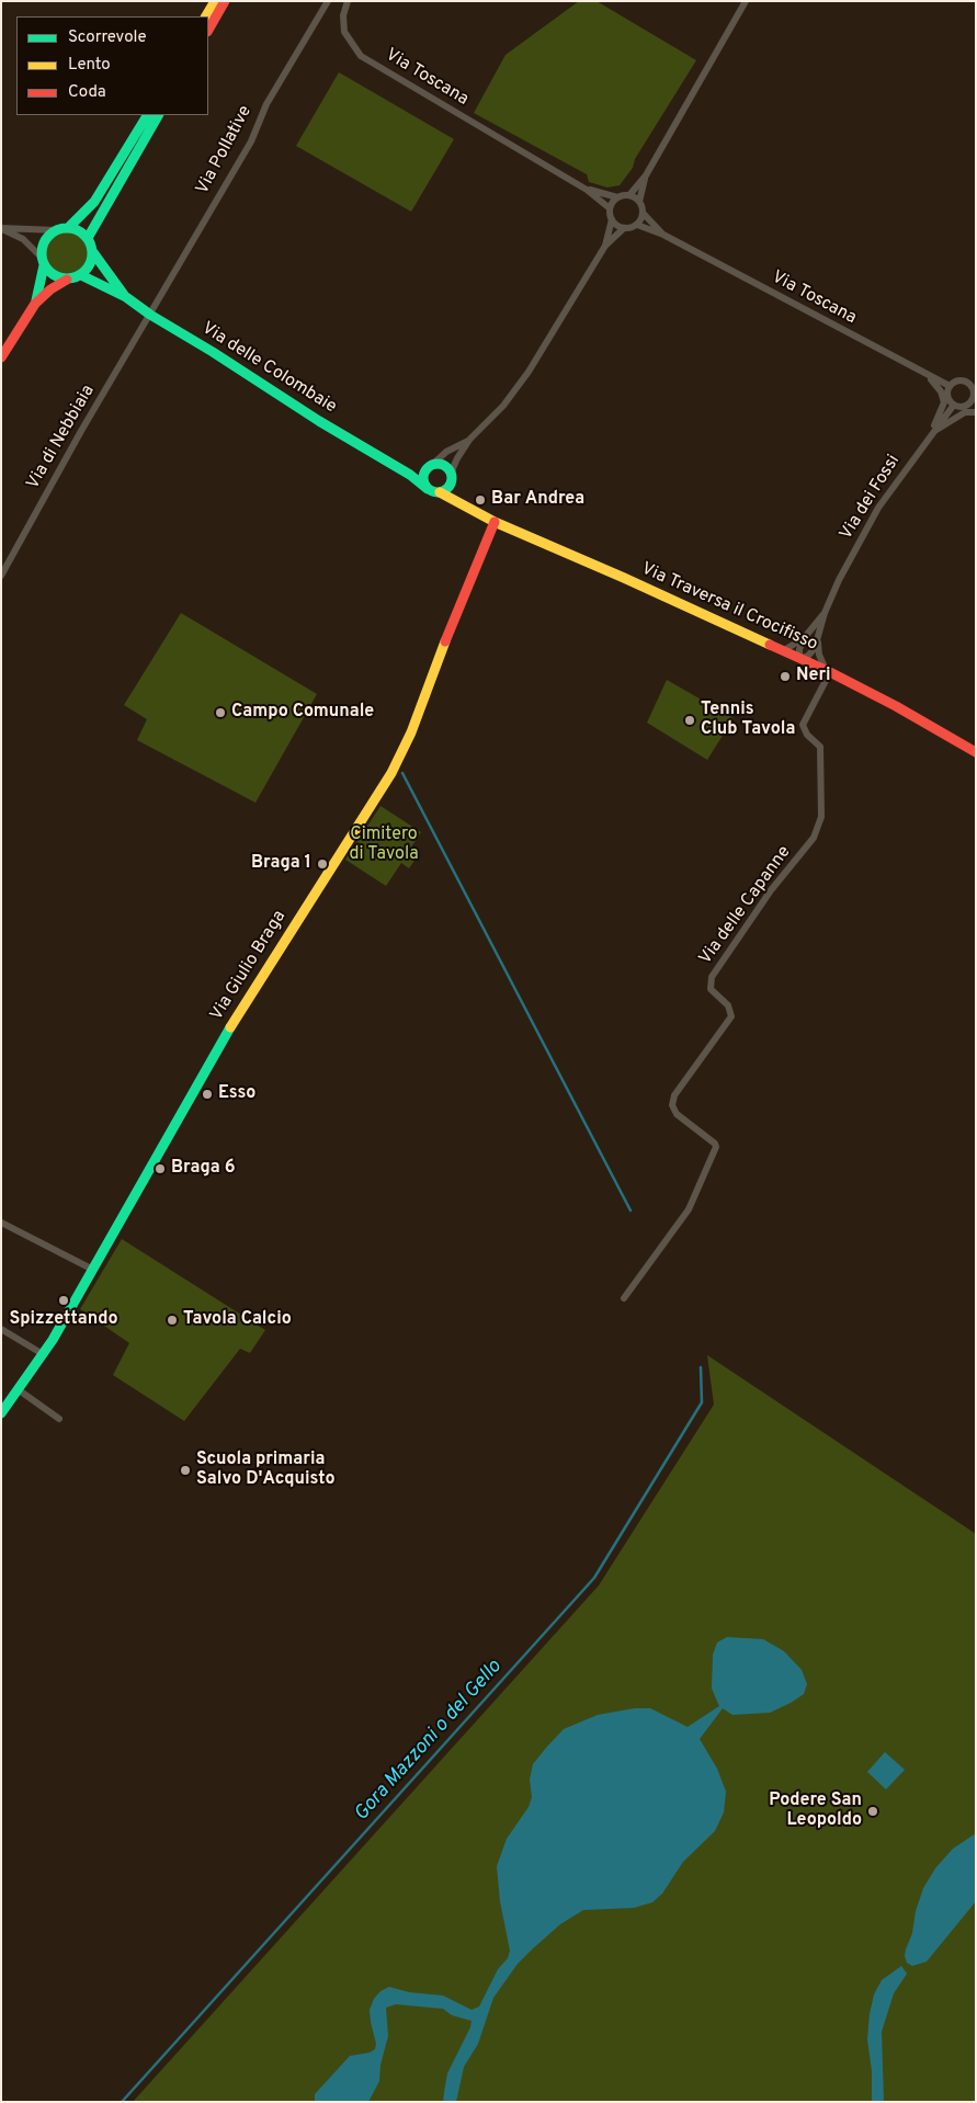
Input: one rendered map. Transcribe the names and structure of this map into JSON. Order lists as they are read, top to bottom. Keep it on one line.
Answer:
{"streets":{"street":["Via Toscana","Via Pollative","Via delle Colombaie","Via di Nebbiaia","Via dei Fossi","Via Traversa il Crocifisso","Via delle Capanne","Via Giulio Braga"]},"crossings":[["Via Toscana","Via dei Fossi"],["Via Pollative","Via delle Colombaie"],["Via Pollative","Via di Nebbiaia"],["Via delle Colombaie","Via di Nebbiaia"],["Via delle Colombaie","Via Traversa il Crocifisso"],["Via dei Fossi","Via Traversa il Crocifisso"],["Via Traversa il Crocifisso","Via delle Capanne"],["Via Traversa il Crocifisso","Via Giulio Braga"]],"water":["Gora Mazzoni o del Gello"],"parks":["Cimitero di Tavola"],"places":["Bar Andrea","Neri","Campo Comunale","Tennis Club Tavola","Braga 1","Esso","Braga 6","Spizzettando","Tavola Calcio","Scuola primaria Salvo D'Acquisto","Podere San Leopoldo"],"legend":["Scorrevole","Lento","Coda"]}
